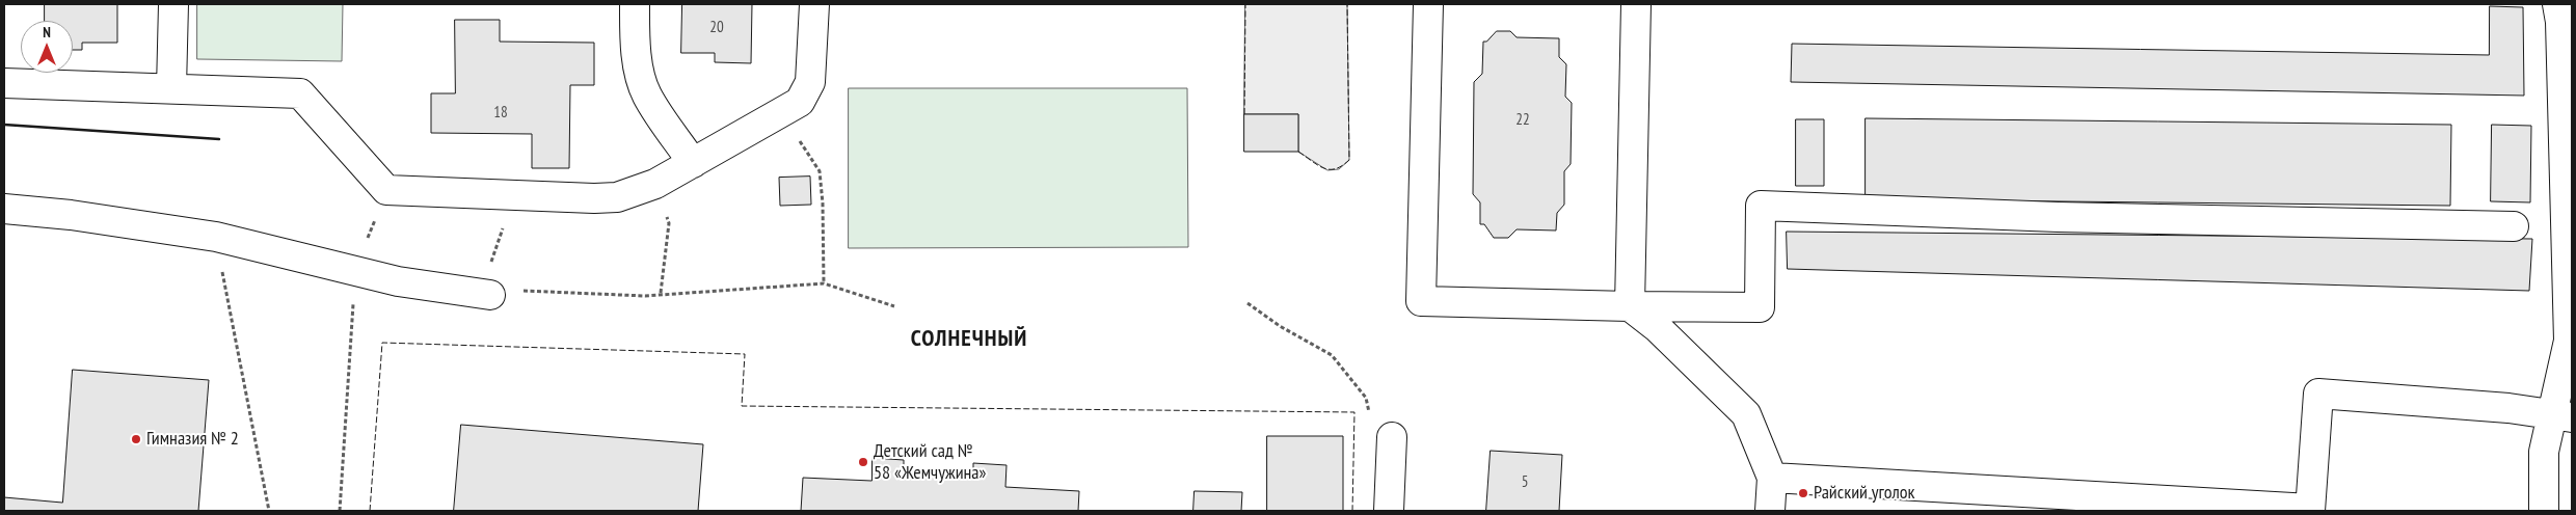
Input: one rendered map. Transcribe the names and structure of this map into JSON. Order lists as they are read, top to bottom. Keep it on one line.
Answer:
{"districts":["СОЛНЕЧНЫЙ"],"places":["Гимназия № 2","Детский сад № 58 «Жемчужина»","Райский уголок"],"house_numbers":["20","18","22","5"],"north":"top"}
